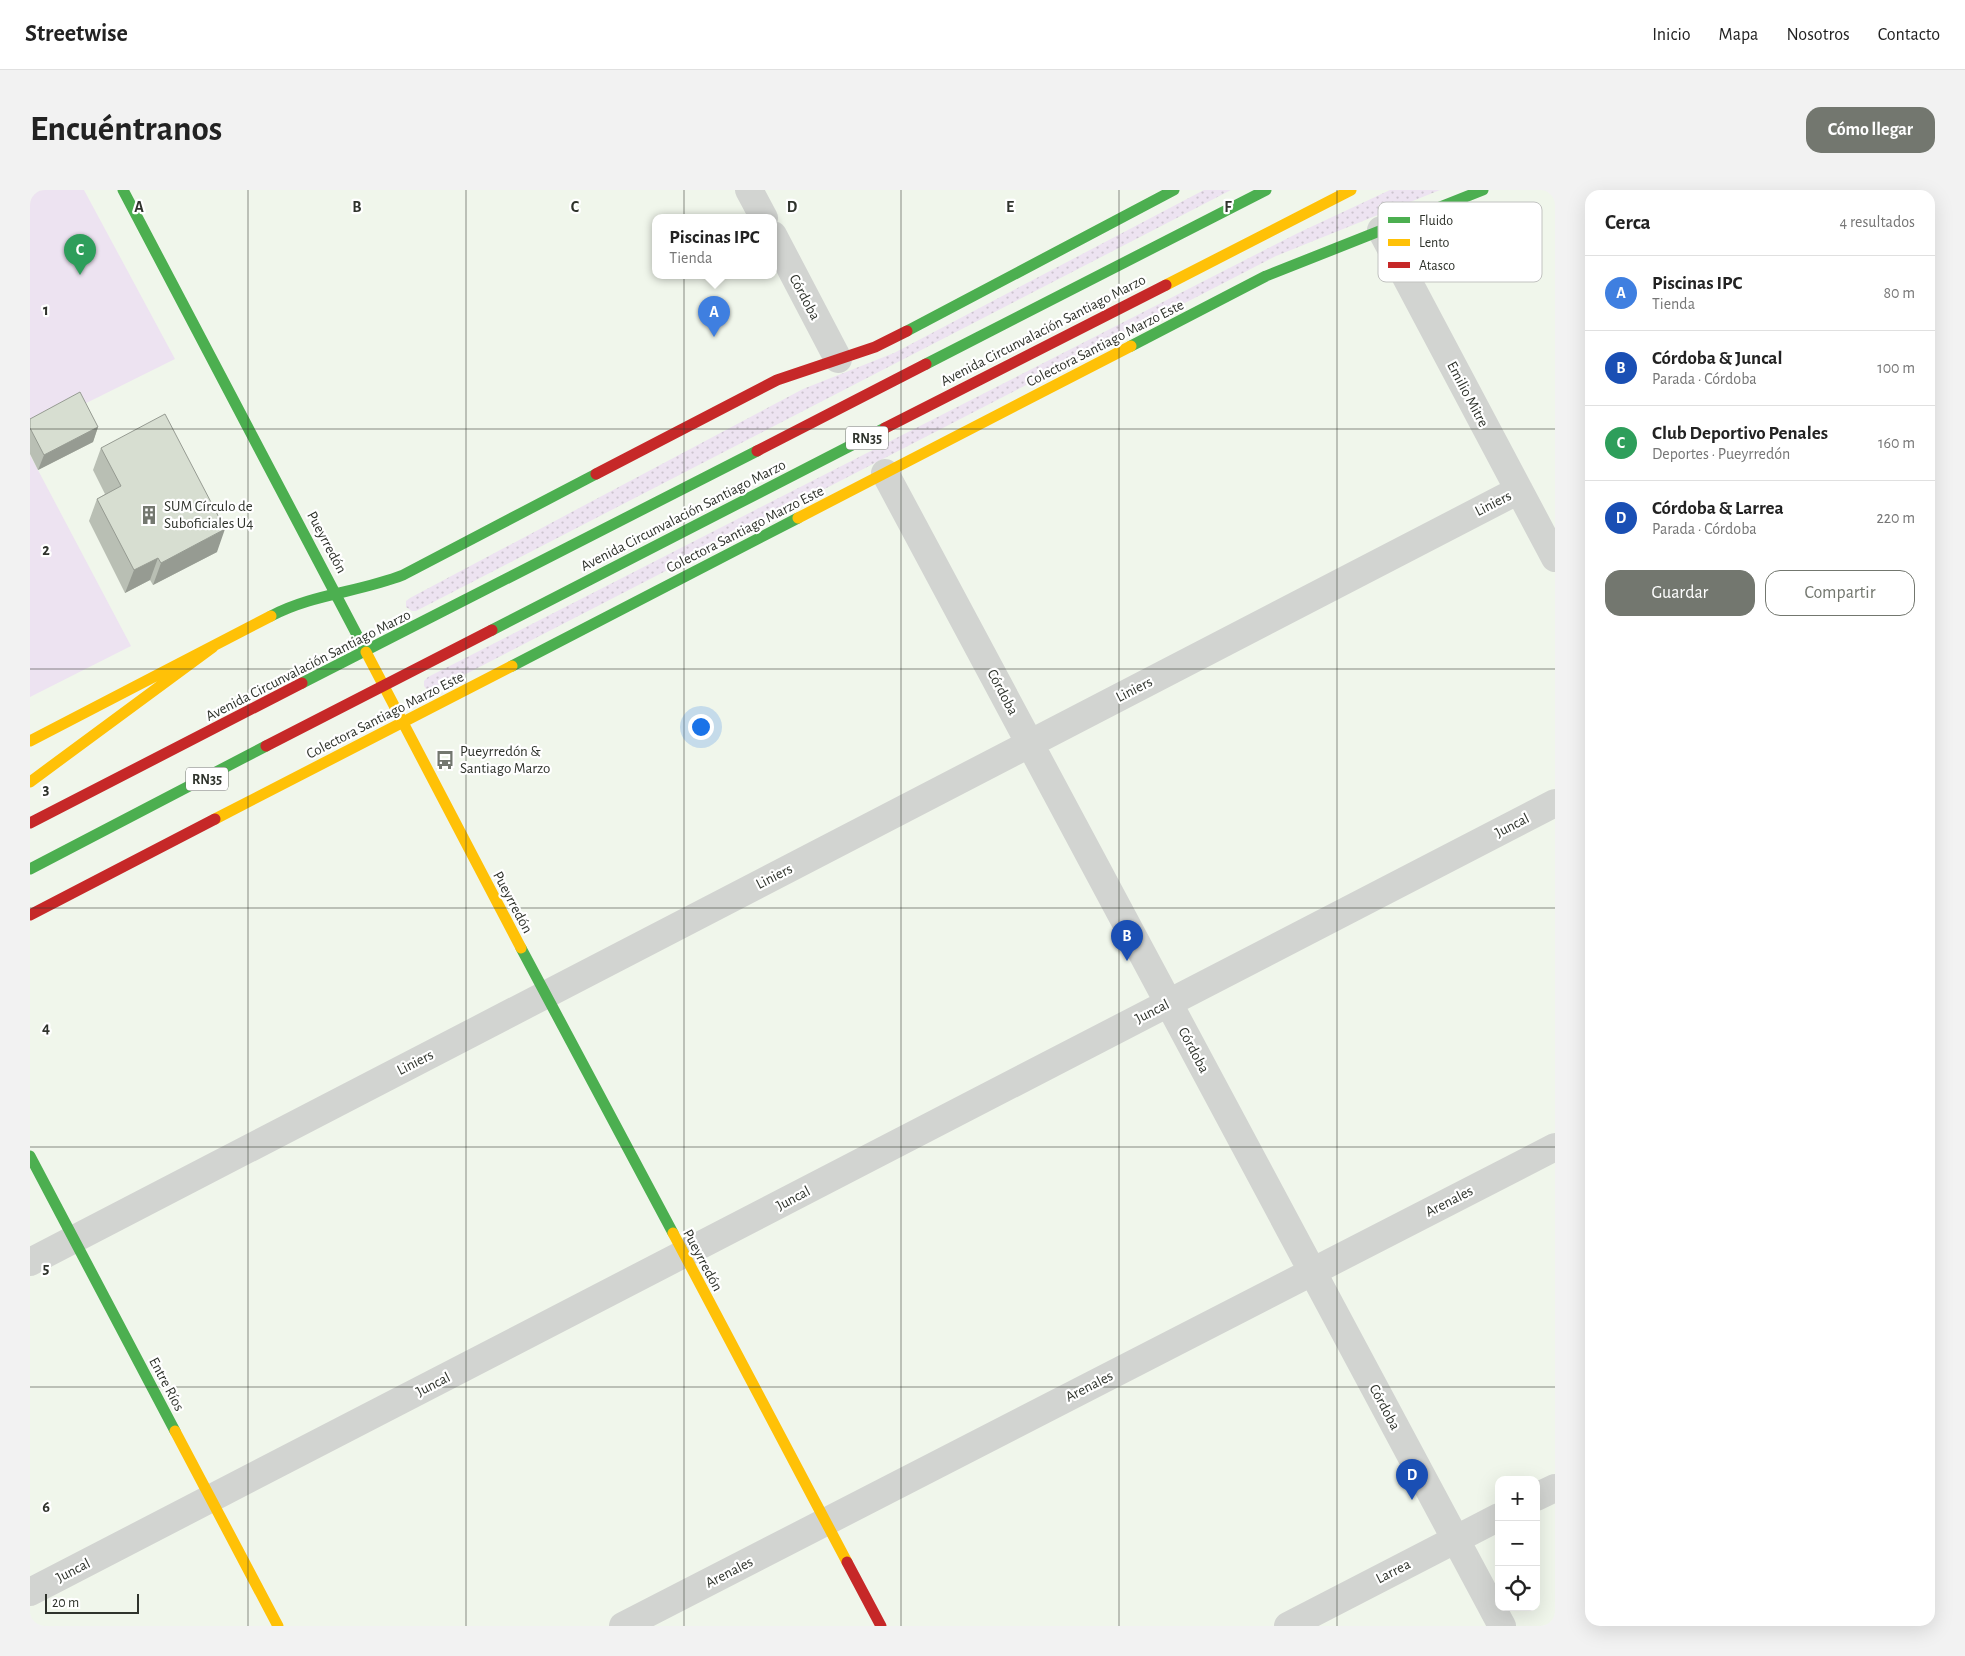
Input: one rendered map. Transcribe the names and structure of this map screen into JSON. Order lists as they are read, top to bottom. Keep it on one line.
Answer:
{"streets":{"main road":["Avenida Circunvalación Santiago Marzo","Colectora Santiago Marzo Este","RN35","Pueyrredón","Entre Ríos"],"street":["Córdoba","Emilio Mitre","Liniers","Juncal","Arenales","Larrea"]},"crossings":[["Córdoba","Colectora Santiago Marzo Este"],["Córdoba","Liniers"],["Córdoba","Juncal"],["Córdoba","Arenales"],["Córdoba","Larrea"],["Avenida Circunvalación Santiago Marzo","Pueyrredón"],["Colectora Santiago Marzo Este","Pueyrredón"],["Emilio Mitre","Liniers"],["Liniers","Pueyrredón"],["Liniers","Entre Ríos"],["Pueyrredón","Juncal"],["Pueyrredón","Arenales"],["Juncal","Entre Ríos"]],"places":{"building":["SUM Círculo de Suboficiales U4"],"bus stop":["Pueyrredón & Santiago Marzo"]},"legend":["Fluido","Lento","Atasco"],"scale_bar":"20 m","page":{"header":"Streetwise","nav":["Inicio","Mapa","Nosotros","Contacto"],"buttons":["Cómo llegar",["Guardar","Compartir"]],"title":"Encuéntranos","heading":["Cerca","4 resultados"],"popup":["Piscinas IPC","Tienda"],"pins":["C","A","B","D"],"list":[{"mark":"A","name":"Piscinas IPC","note":"Tienda","value":"80 m"},{"mark":"B","name":"Córdoba & Juncal","note":"Parada · Córdoba","value":"100 m"},{"mark":"C","name":"Club Deportivo Penales","note":"Deportes · Pueyrredón","value":"160 m"},{"mark":"D","name":"Córdoba & Larrea","note":"Parada · Córdoba","value":"220 m"}],"map_buttons":["+","−"],"scale":"20 m"},"grid":{"columns":["A","B","C","D","E","F"],"rows":["1","2","3","4","5","6"]}}
